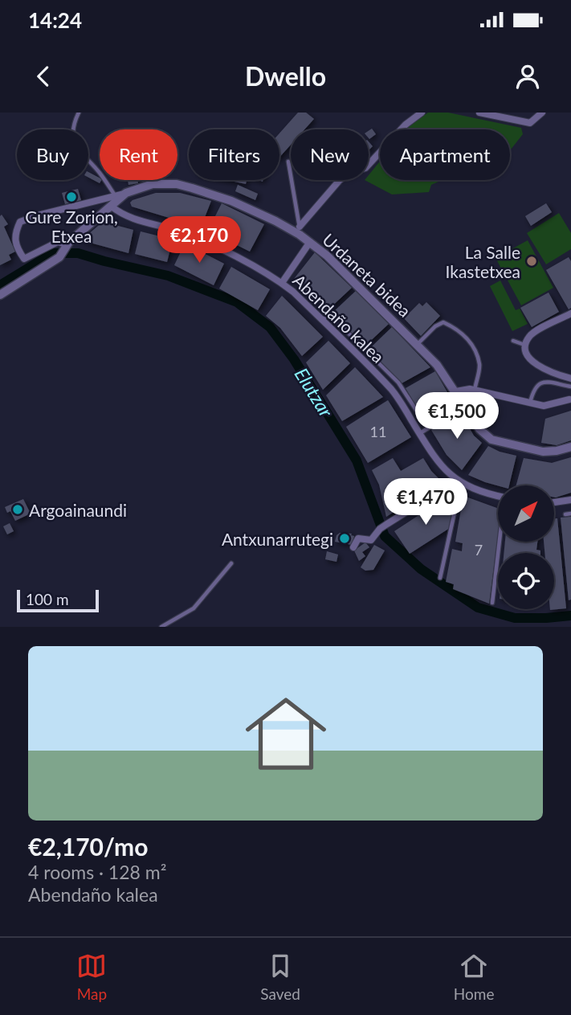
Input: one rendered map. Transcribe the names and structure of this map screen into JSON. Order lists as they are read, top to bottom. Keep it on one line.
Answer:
{"streets":{"street":["Urdaneta bidea","Abendaño kalea"]},"crossings":[["Urdaneta bidea","Abendaño kalea"]],"water":["Elutzar"],"places":["Gure Zorion, Etxea","La Salle Ikastetxea","Argoainaundi","Antxunarrutegi"],"house_numbers":["11","7"],"scale_bar":"100 m","north":"top right","page":{"status":"14:24","header":"Dwello","chip":["Buy","Rent","Filters","New","Apartment"],"price":["€2,170","€1,500","€1,470"],"scale":"100 m","list":[{"name":"€2,170/mo","note":"4 rooms · 128 m² · Abendaño kalea"}],"tabs":["Map","Saved","Home"]}}
